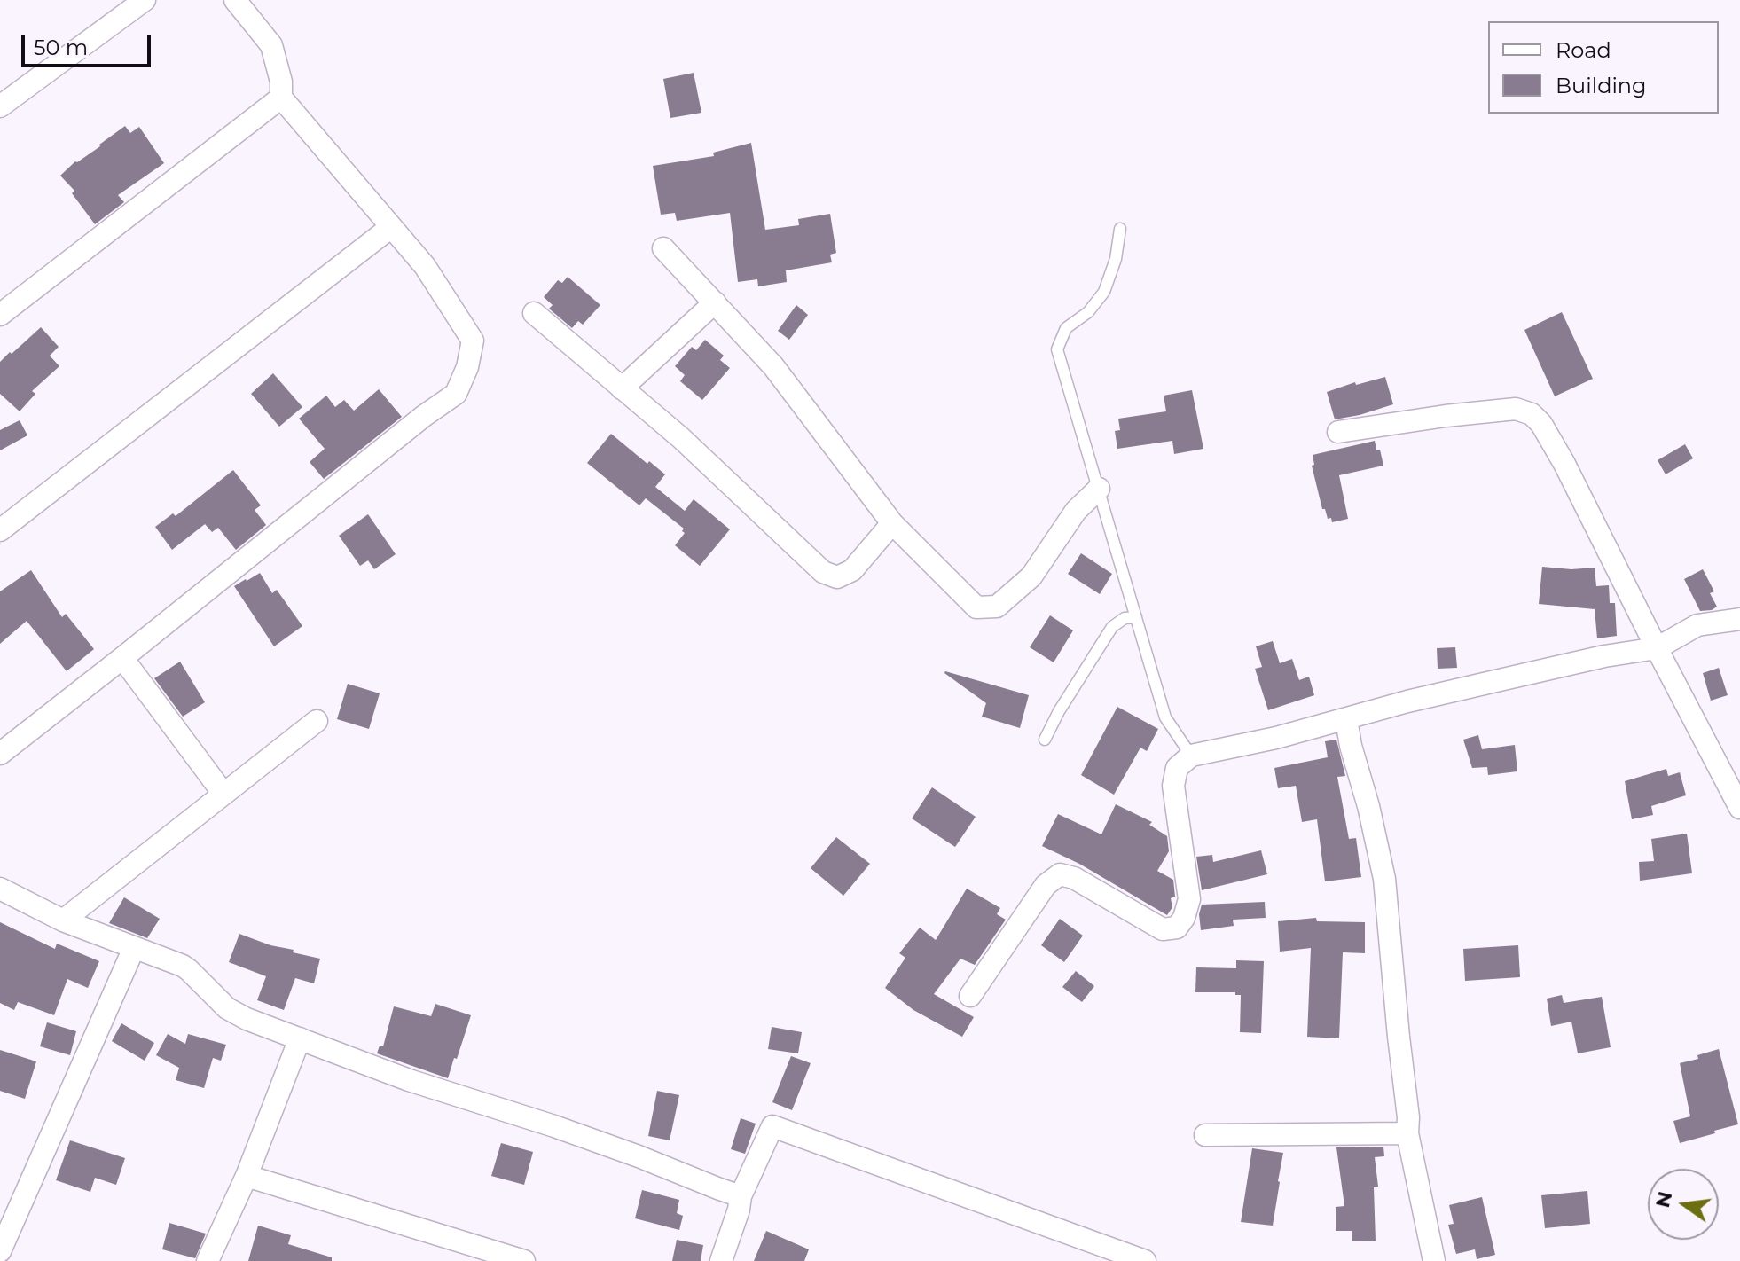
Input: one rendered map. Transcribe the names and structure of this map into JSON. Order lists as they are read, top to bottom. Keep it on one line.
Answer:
{"legend":["Road","Building"],"scale_bar":"50 m","north":"left"}
